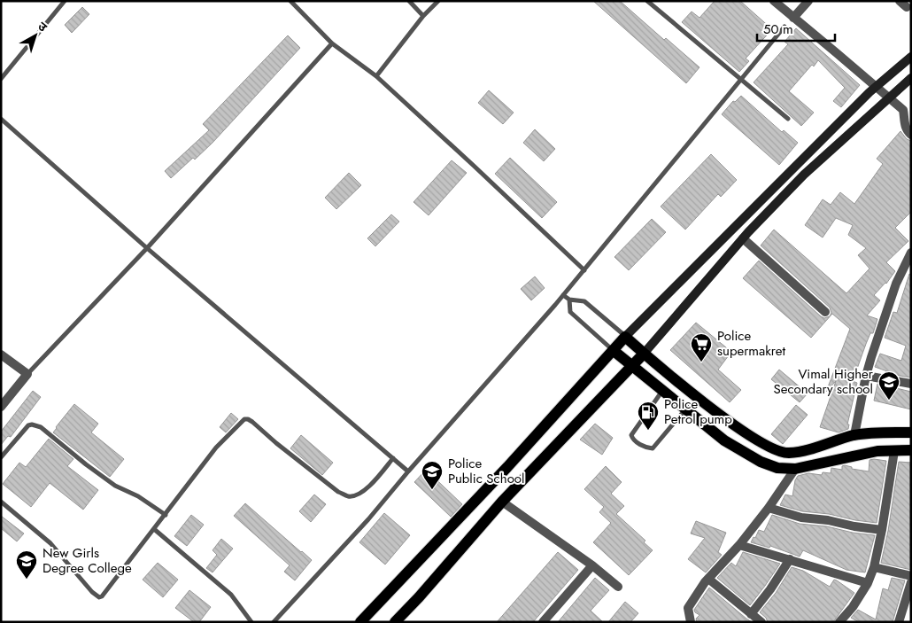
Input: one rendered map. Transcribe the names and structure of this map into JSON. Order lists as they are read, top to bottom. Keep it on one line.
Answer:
{"places":{"supermarket":["Police supermakret"],"school or university":["Vimal Higher Secondary school","Police Public School","New Girls Degree College"],"fuel station":["Police Petrol pump"]},"scale_bar":"50 m","north":"top right"}
